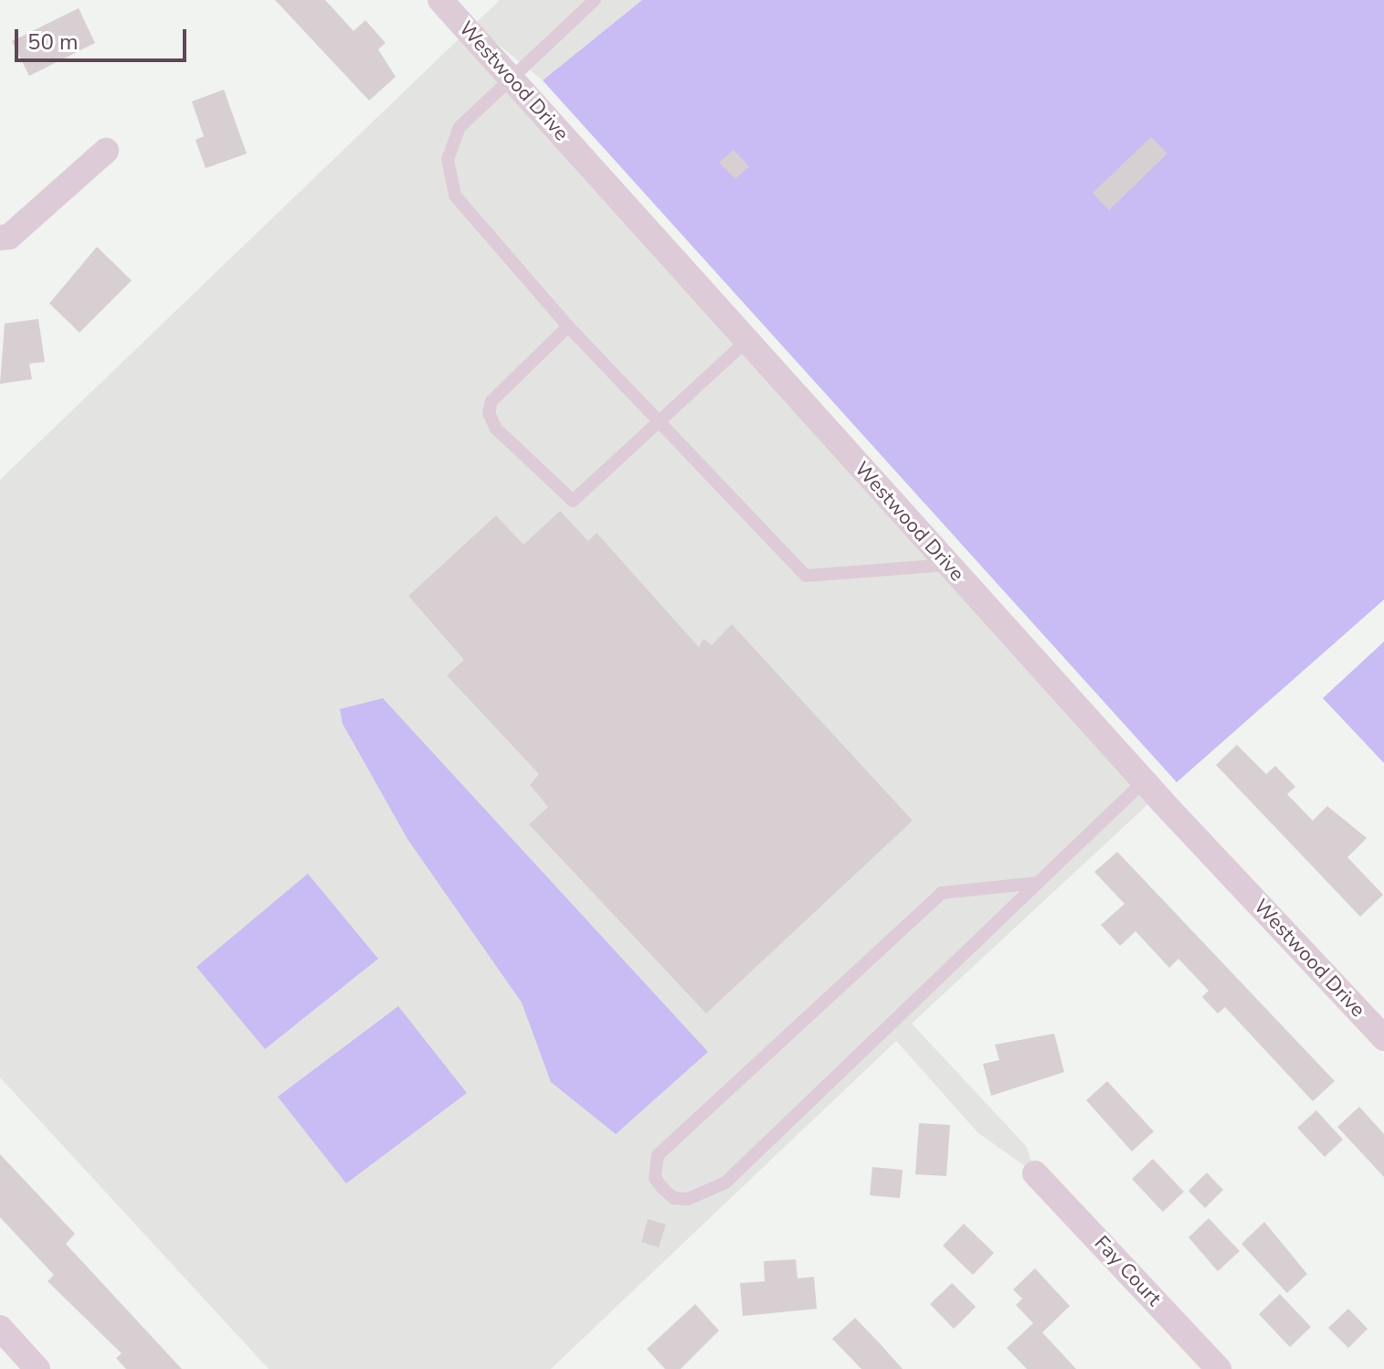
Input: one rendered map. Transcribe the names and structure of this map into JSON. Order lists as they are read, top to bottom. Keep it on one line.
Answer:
{"streets":{"street":["Westwood Drive","Fay Court"]},"scale_bar":"50 m"}
